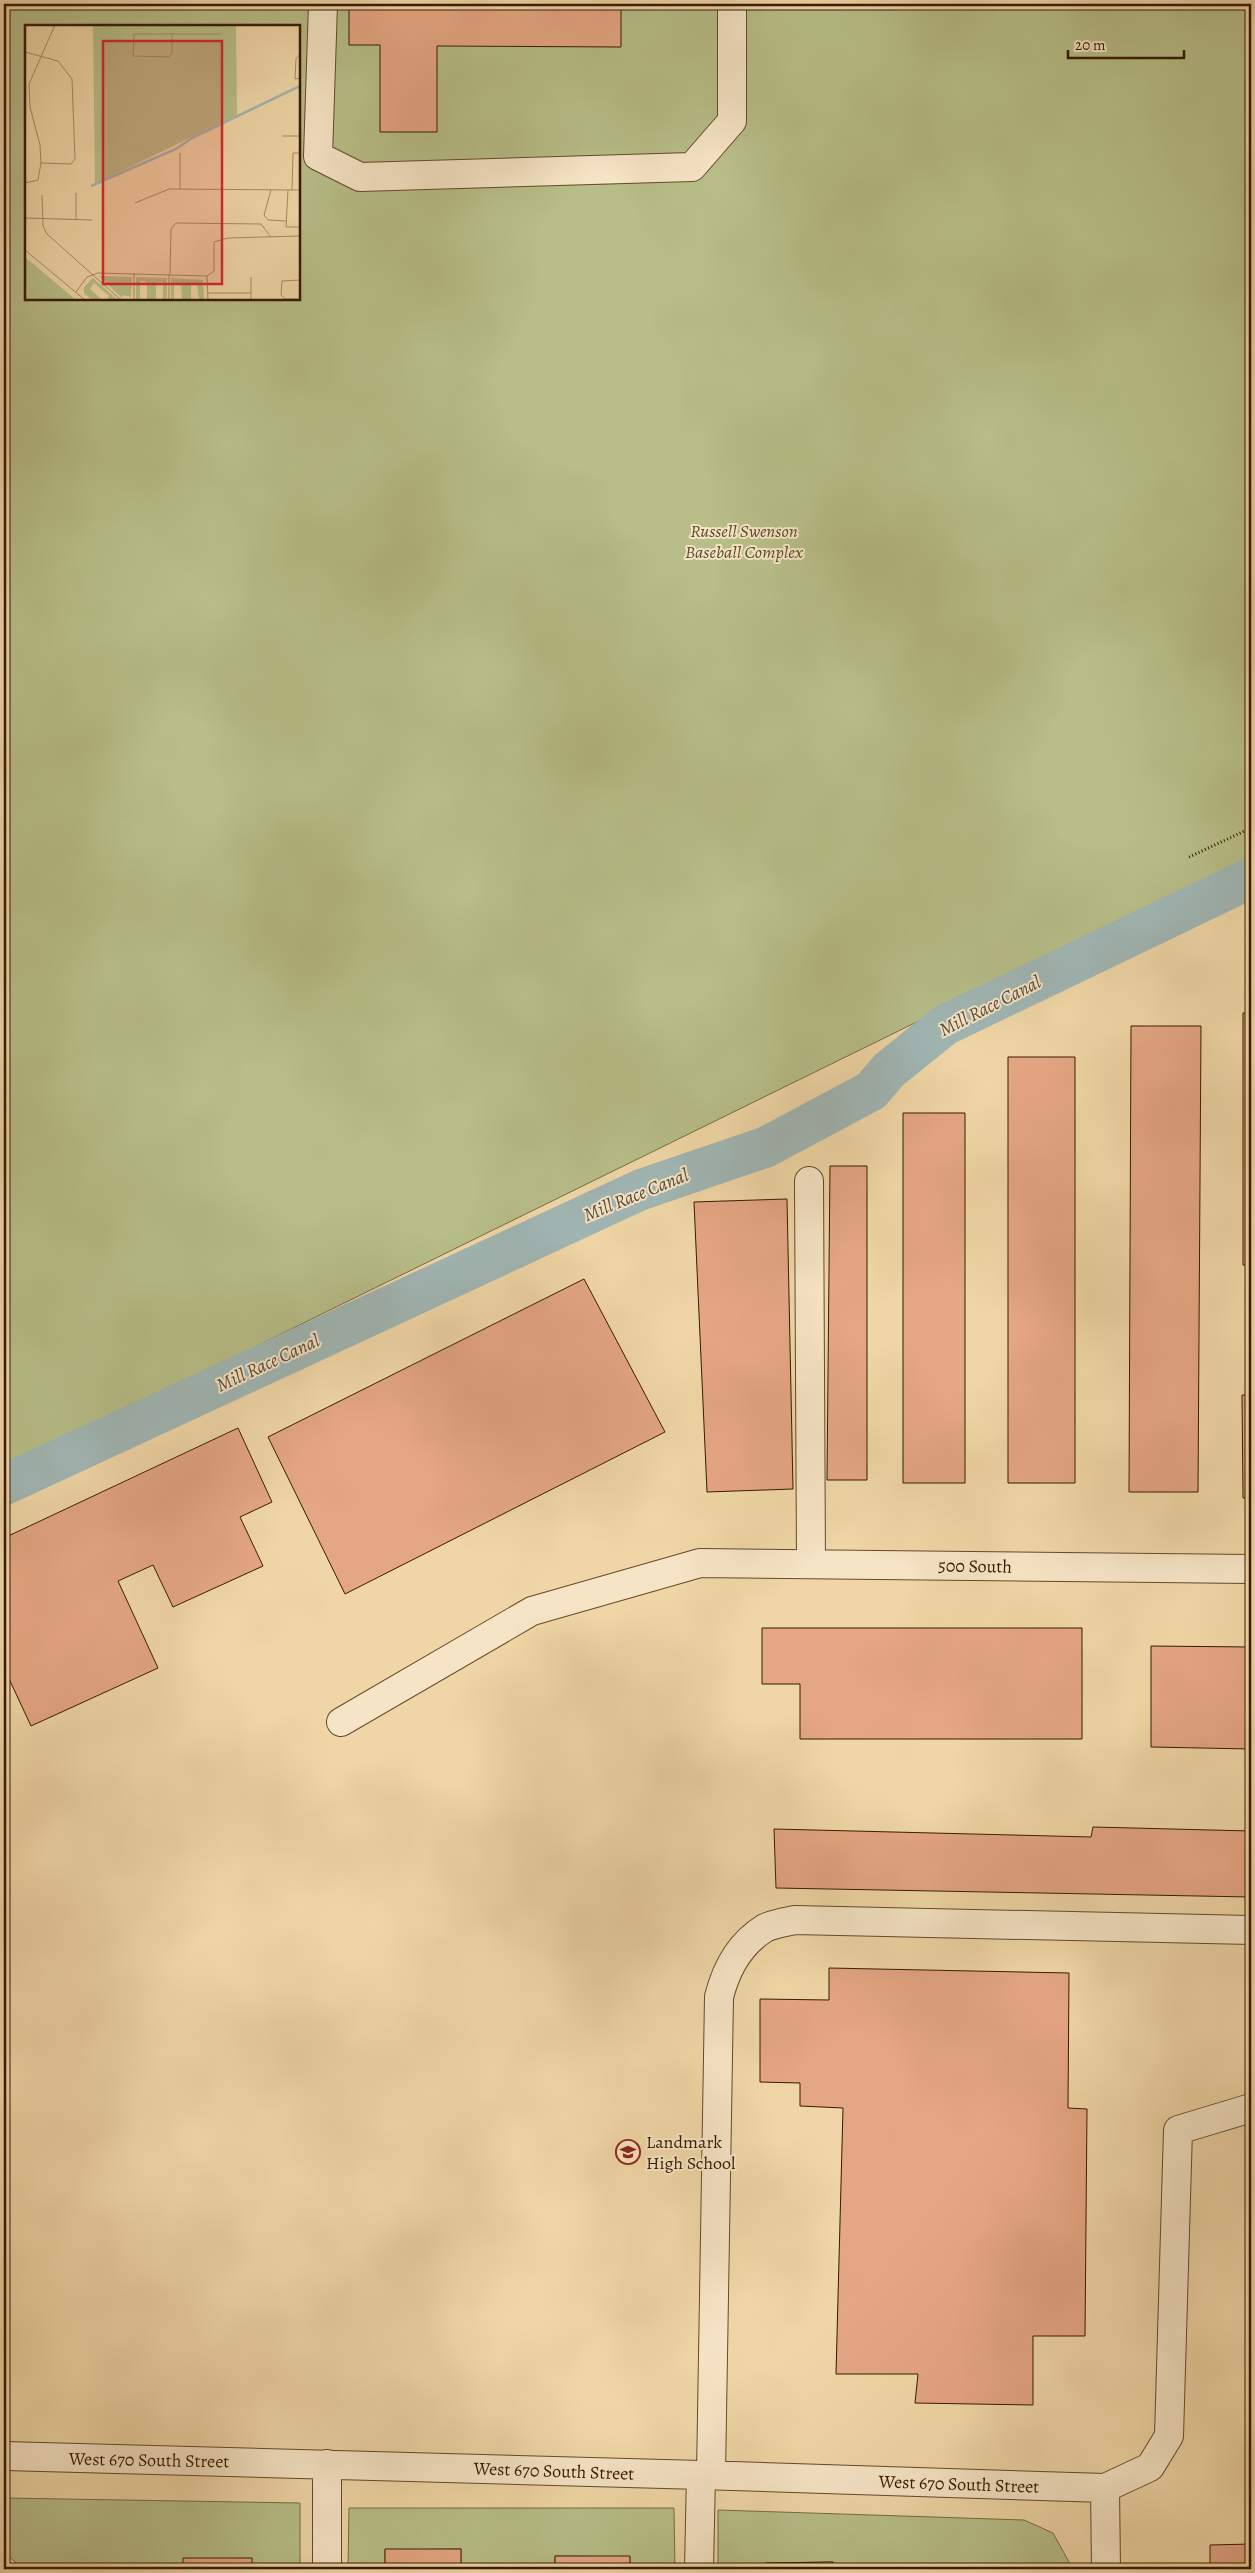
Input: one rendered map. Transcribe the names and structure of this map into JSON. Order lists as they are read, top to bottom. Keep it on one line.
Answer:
{"streets":{"street":["500 South","West 670 South Street"]},"water":["Mill Race Canal"],"parks":["Russell Swenson Baseball Complex"],"places":{"school or university":["Landmark High School"]},"scale_bar":"20 m"}
